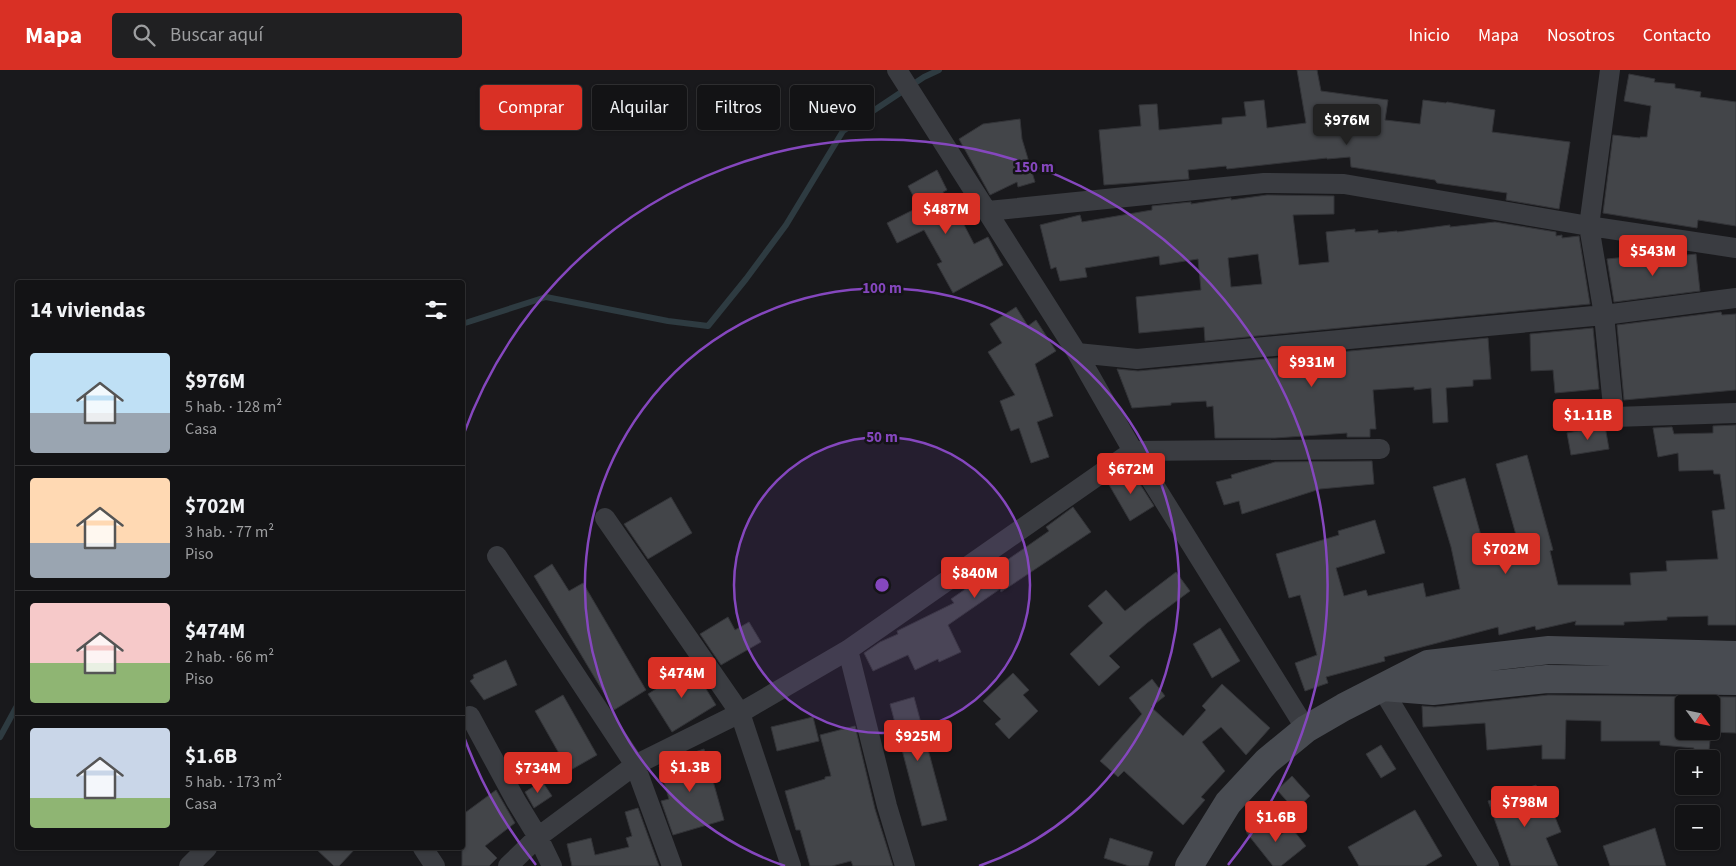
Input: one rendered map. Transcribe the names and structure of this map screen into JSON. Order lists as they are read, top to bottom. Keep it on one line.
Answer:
{"north":"bottom right","page":{"header":"Mapa","search":"Buscar aquí","nav":["Inicio","Mapa","Nosotros","Contacto"],"chip":["Comprar","Alquilar","Filtros","Nuevo"],"price":["$976M","$487M","$543M","$931M","$1.11B","$672M","$702M","$840M","$474M","$925M","$1.3B","$734M","$798M","$1.6B"],"heading":"14 viviendas","list":[{"name":"$976M","note":"5 hab. · 128 m² · Casa"},{"name":"$702M","note":"3 hab. · 77 m² · Piso"},{"name":"$474M","note":"2 hab. · 66 m² · Piso"},{"name":"$1.6B","note":"5 hab. · 173 m² · Casa"}],"map_buttons":["+","−"]},"rings":["150 m","100 m","50 m"]}
